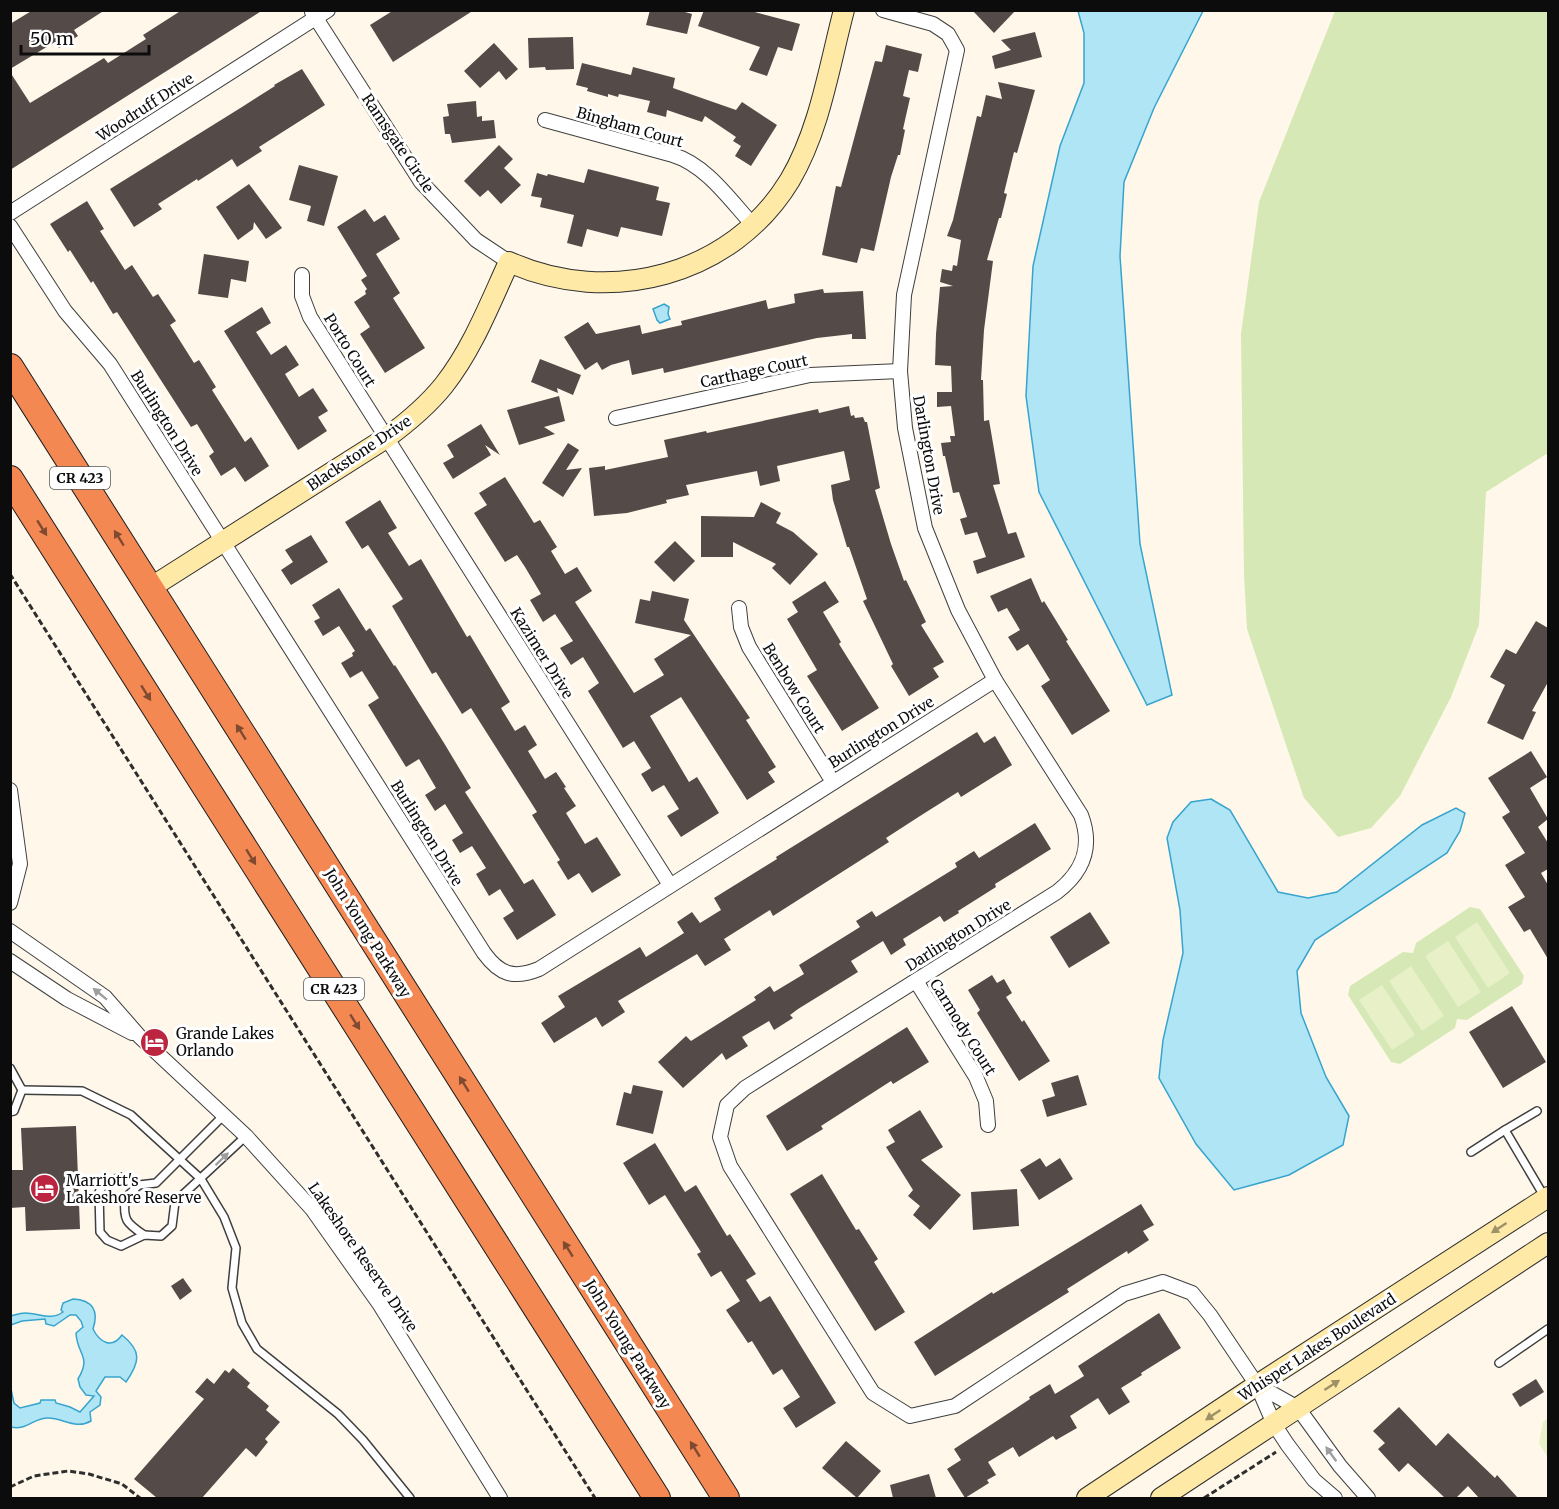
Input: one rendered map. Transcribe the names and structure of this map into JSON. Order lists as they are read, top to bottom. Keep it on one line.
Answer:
{"streets":{"highway":["CR 423","John Young Parkway"],"street":["Woodruff Drive","Bingham Court","Ramsgate Circle","Porto Court","Carthage Court","Burlington Drive","Blackstone Drive","Darlington Drive","Kazimer Drive","Benbow Court","Carmody Court","Lakeshore Reserve Drive","Whisper Lakes Boulevard"]},"crossings":[["Woodruff Drive","Ramsgate Circle"],["Bingham Court","Ramsgate Circle"],["Ramsgate Circle","Blackstone Drive"],["Porto Court","Blackstone Drive"],["Porto Court","Kazimer Drive"],["Carthage Court","Darlington Drive"],["Burlington Drive","Blackstone Drive"],["Burlington Drive","Darlington Drive"],["Burlington Drive","Kazimer Drive"],["Burlington Drive","Benbow Court"],["Blackstone Drive","Kazimer Drive"],["Blackstone Drive","John Young Parkway"],["Darlington Drive","Carmody Court"],["Darlington Drive","Whisper Lakes Boulevard"]],"places":{"hotel":["Grande Lakes Orlando","Marriott's Lakeshore Reserve"]},"scale_bar":"50 m"}
